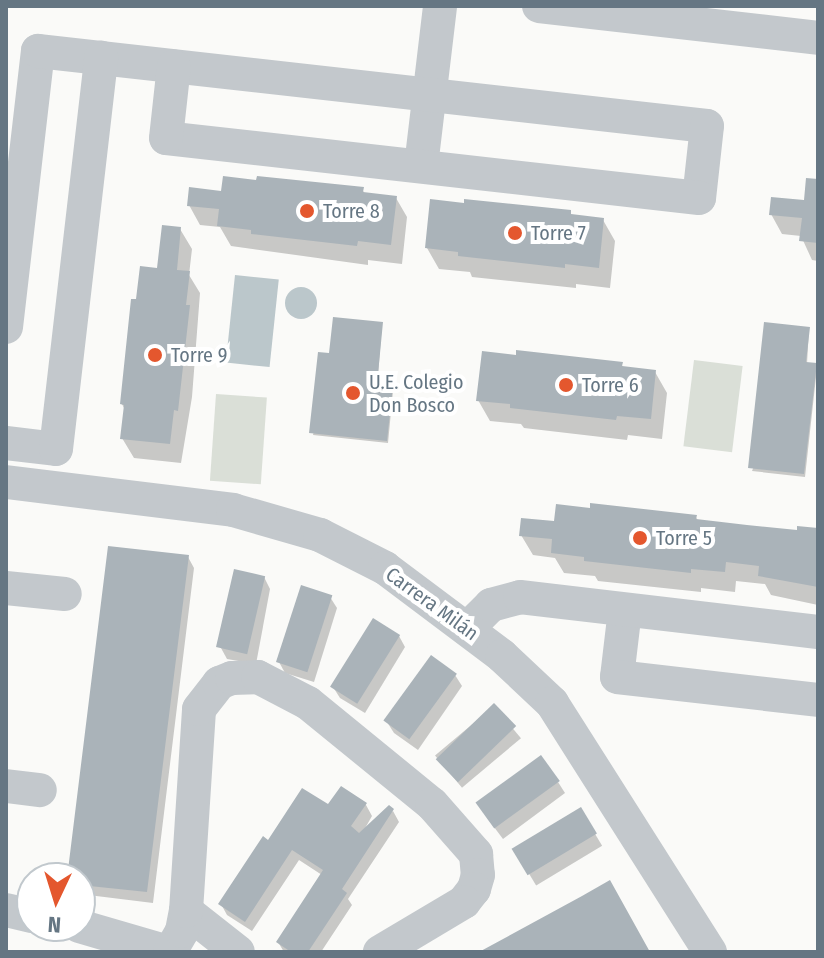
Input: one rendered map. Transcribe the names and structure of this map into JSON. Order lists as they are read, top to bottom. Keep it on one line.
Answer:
{"streets":{"street":["Carrera Milán"]},"places":["Torre 8","Torre 7","Torre 9","Torre 6","U.E. Colegio Don Bosco","Torre 5"],"north":"bottom"}
